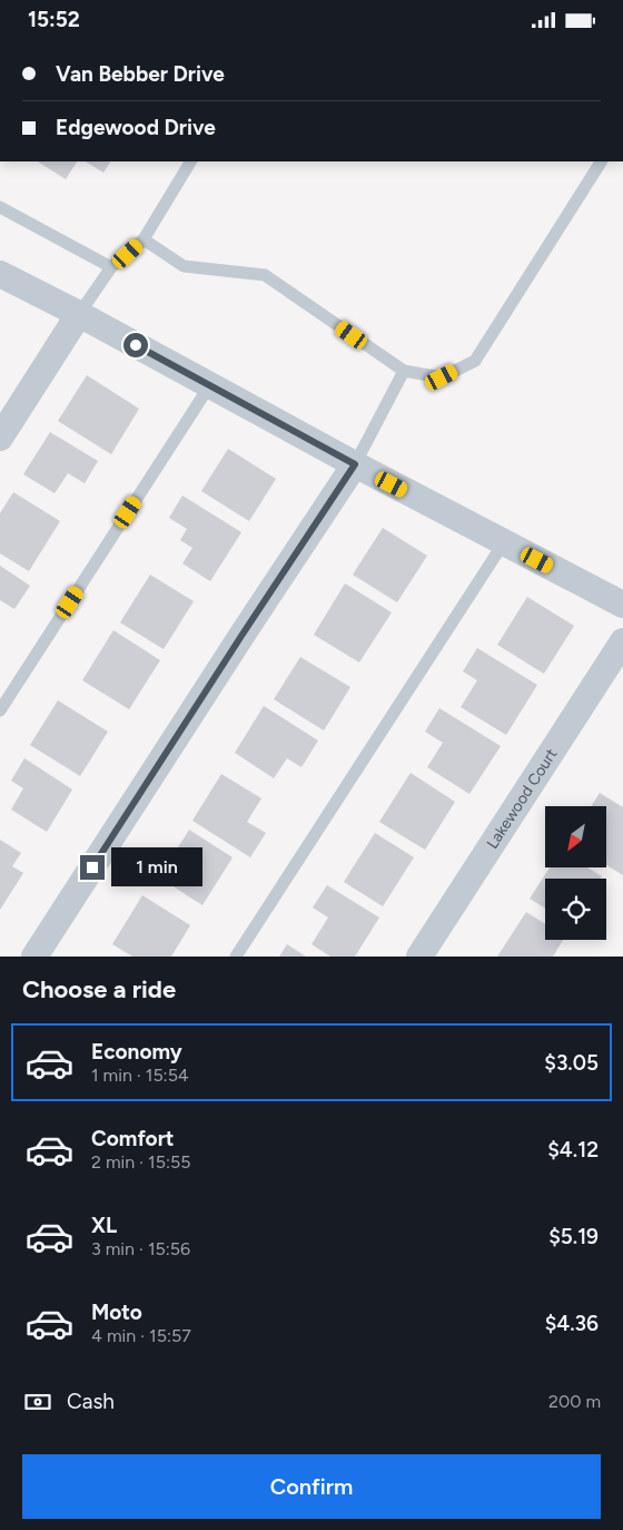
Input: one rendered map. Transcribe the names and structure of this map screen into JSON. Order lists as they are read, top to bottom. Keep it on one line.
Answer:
{"streets":{"street":["Lakewood Court"]},"north":"bottom left","page":{"status":"15:52","banner":["Van Bebber Drive","Edgewood Drive"],"bubble":"1 min","heading":"Choose a ride","list":[{"name":"Economy","note":"1 min · 15:54","value":"$3.05"},{"name":"Comfort","note":"2 min · 15:55","value":"$4.12"},{"name":"XL","note":"3 min · 15:56","value":"$5.19"},{"name":"Moto","note":"4 min · 15:57","value":"$4.36"}],"pay":["Cash","200 m"],"buttons":"Confirm"}}
